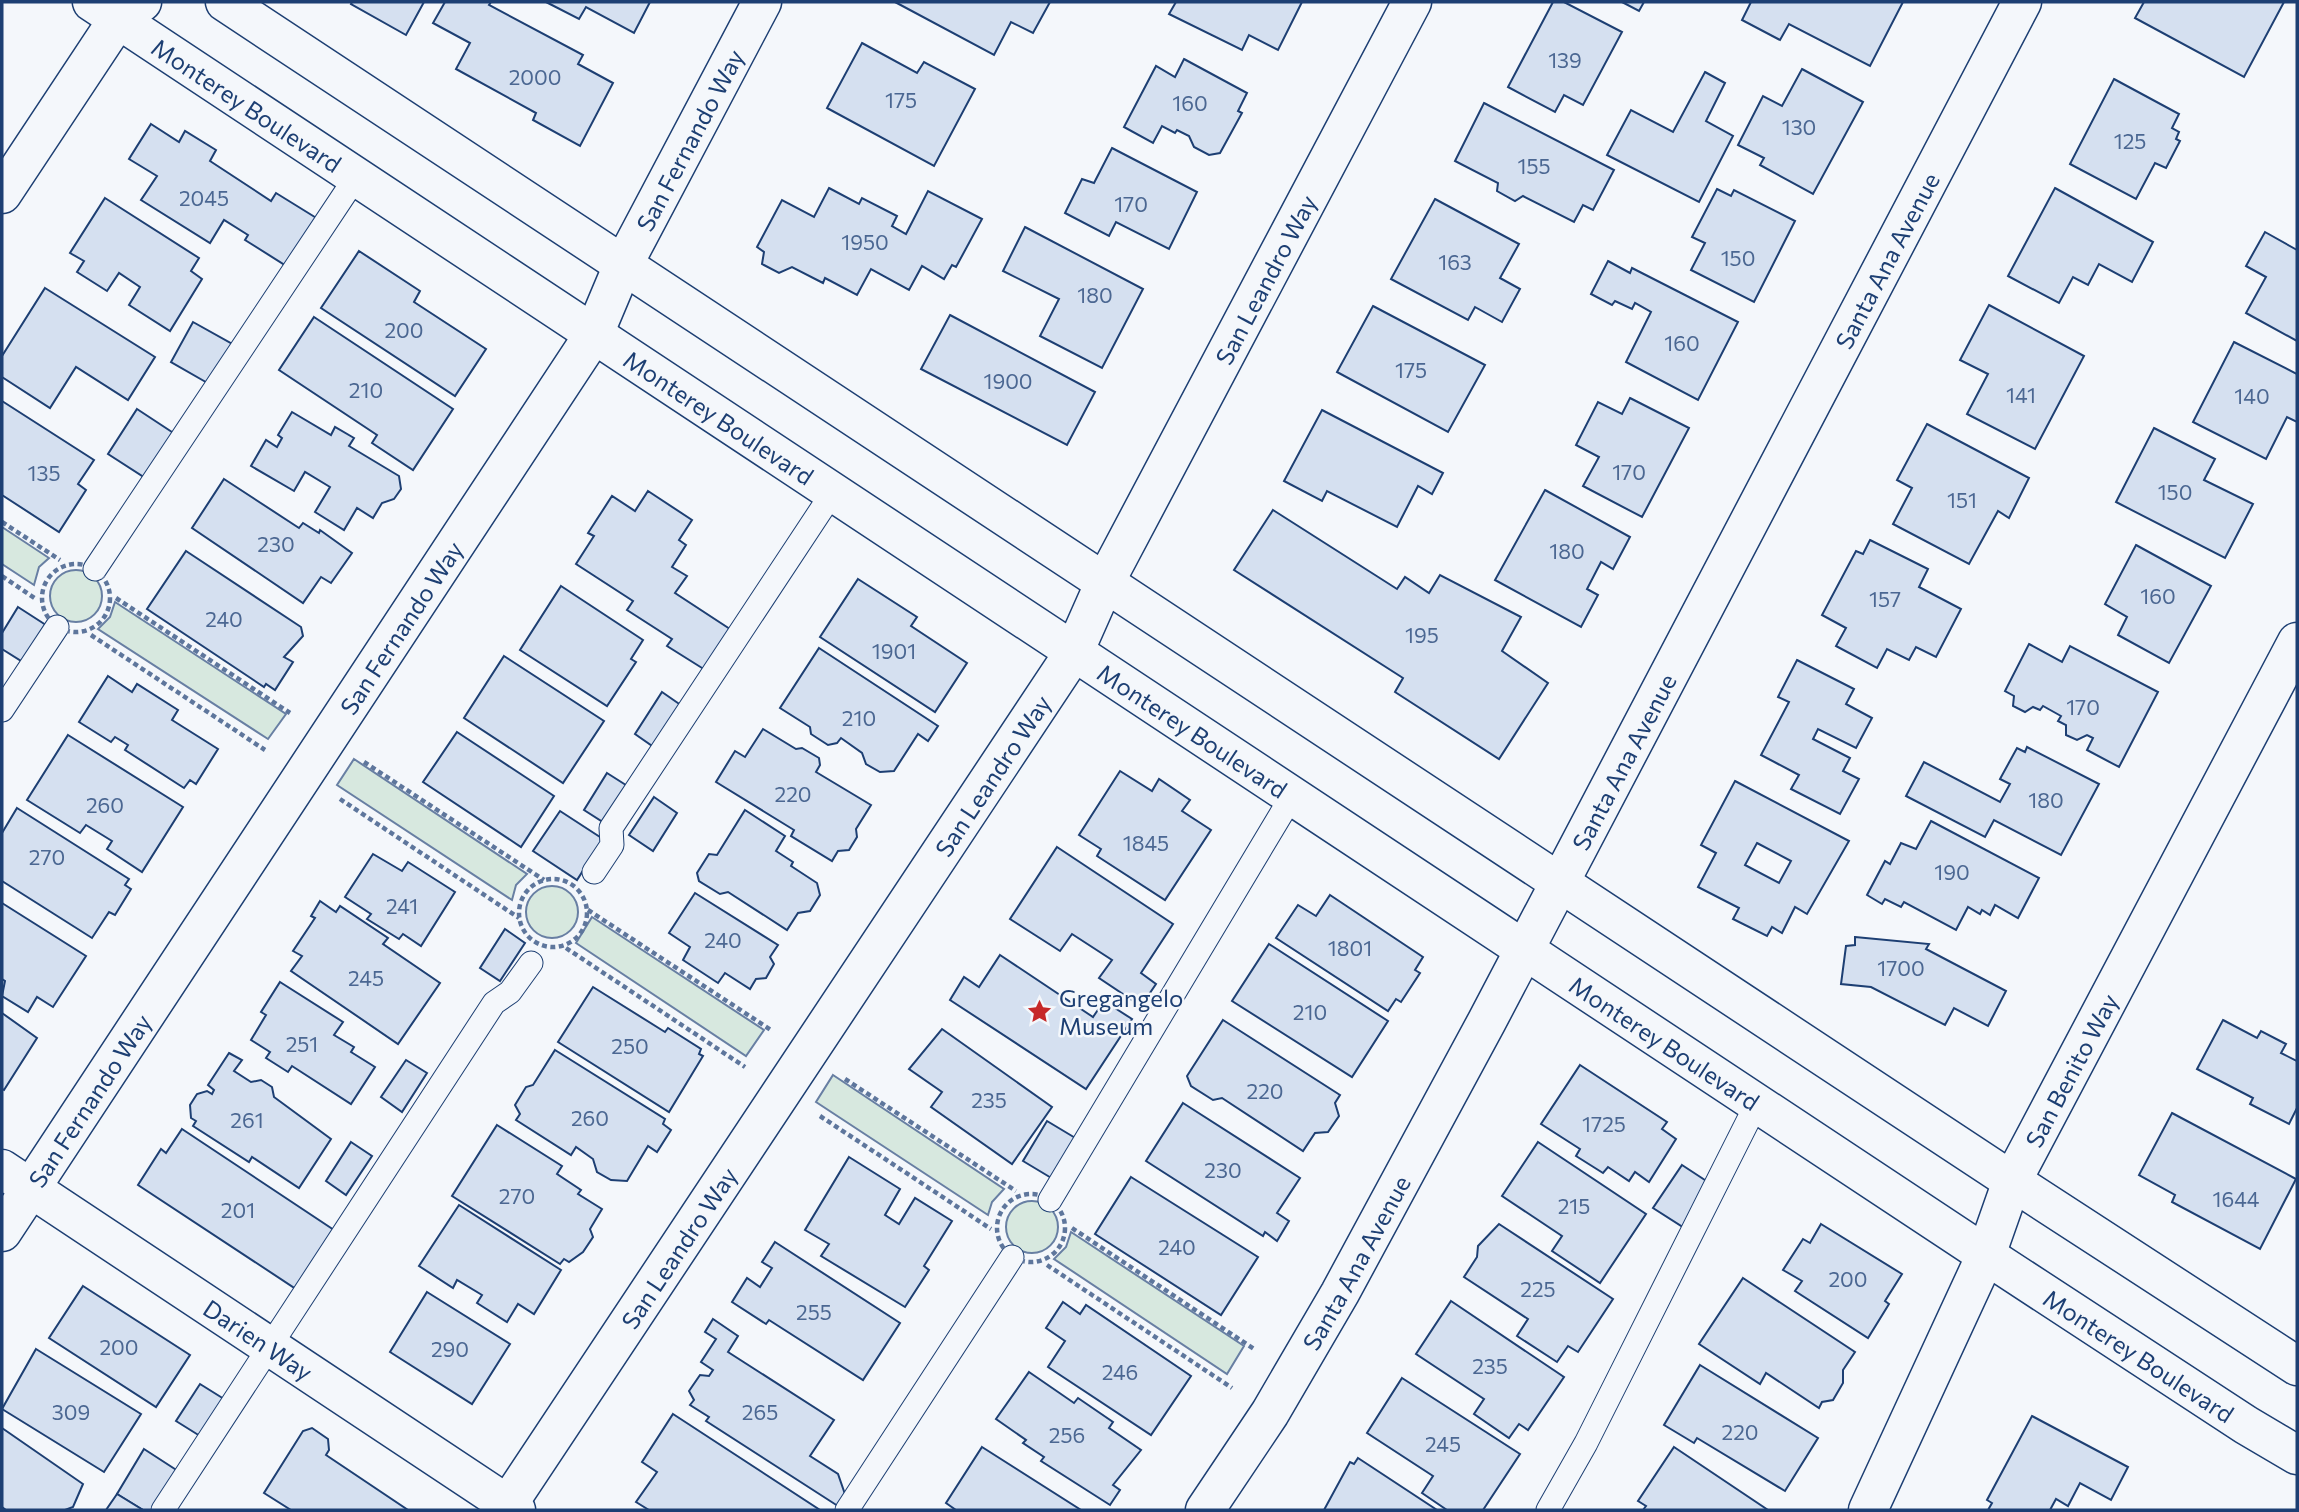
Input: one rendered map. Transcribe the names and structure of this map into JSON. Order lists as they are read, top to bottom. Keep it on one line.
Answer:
{"streets":{"street":["Monterey Boulevard","San Fernando Way","Santa Ana Avenue","San Leandro Way","San Benito Way","Darien Way"]},"crossings":[["Monterey Boulevard","San Fernando Way"],["Monterey Boulevard","Santa Ana Avenue"],["Monterey Boulevard","San Leandro Way"],["Monterey Boulevard","San Benito Way"],["San Fernando Way","Darien Way"],["San Leandro Way","Darien Way"]],"places":{"place":["Gregangelo Museum"]},"house_numbers":["139","2000","175","160","130","125","155","2045","170","1950","150","163","180","200","160","175","1900","210","141","140","170","135","150","151","230","180","160","157","240","195","1901","170","210","220","180","260","1845","270","190","241","240","1801","1700","245","210","251","250","220","235","260","261","1725","230","270","1644","215","201","240","200","225","255","200","290","235","246","309","265","220","256","245"]}
